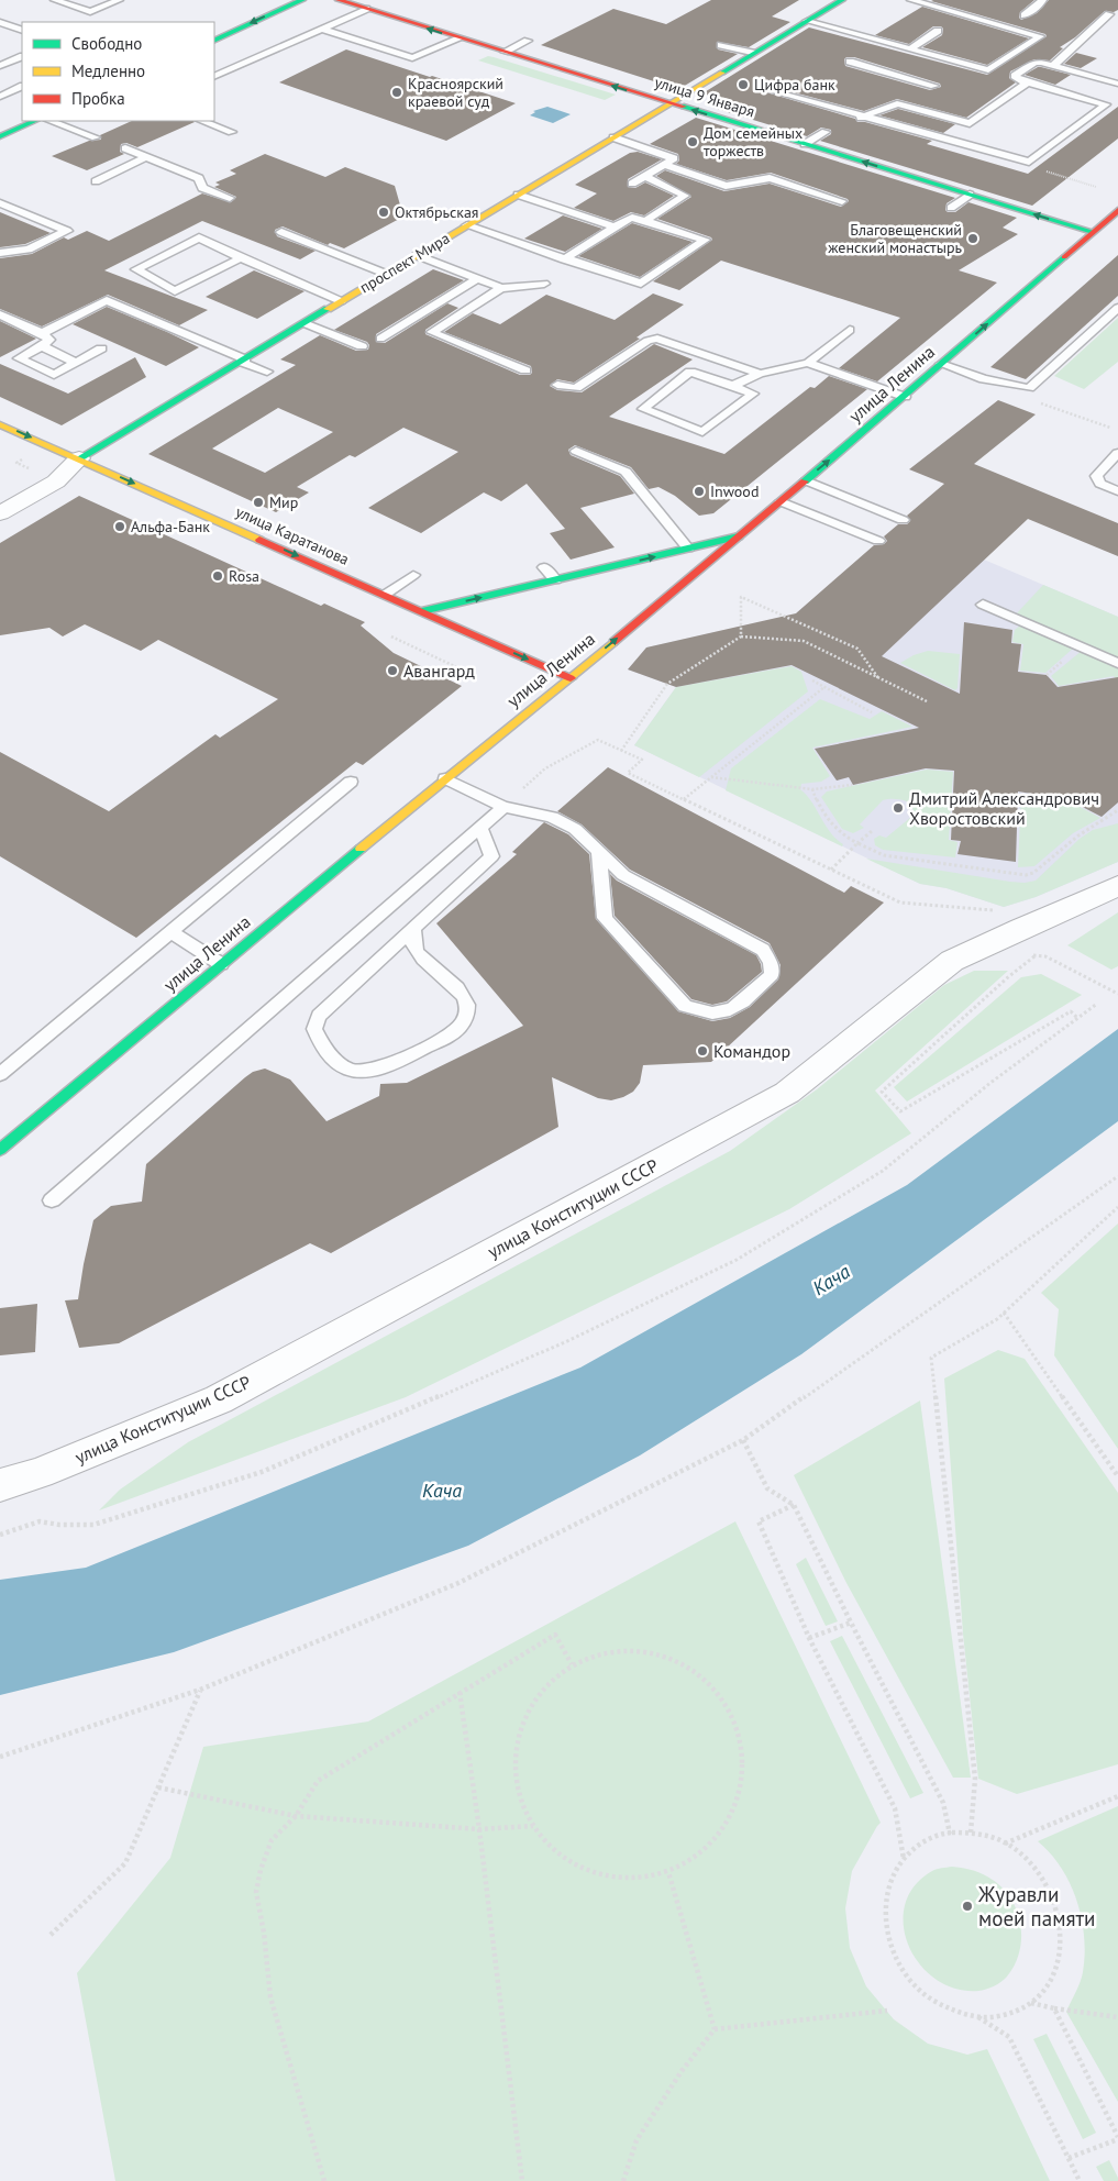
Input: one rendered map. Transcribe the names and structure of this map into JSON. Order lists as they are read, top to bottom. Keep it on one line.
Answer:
{"streets":{"main road":["улица 9 Января","проспект Мира","улица Ленина","улица Каратанова"],"street":["улица Конституции СССР"]},"crossings":[["улица 9 Января","проспект Мира"],["улица 9 Января","улица Ленина"],["проспект Мира","улица Каратанова"],["улица Ленина","улица Каратанова"]],"one_way":["улица 9 Января","улица Ленина","улица Каратанова"],"water":["Кача"],"places":["Цифра банк","Красноярский краевой суд","Дом семейных торжеств","Октябрьская","Благовещенский женский монастырь","Inwood","Мир","Альфа-Банк","Rosa","Авангард","Дмитрий Александрович Хворостовский","Командор","Журавли моей памяти"],"legend":["Свободно","Медленно","Пробка"]}
